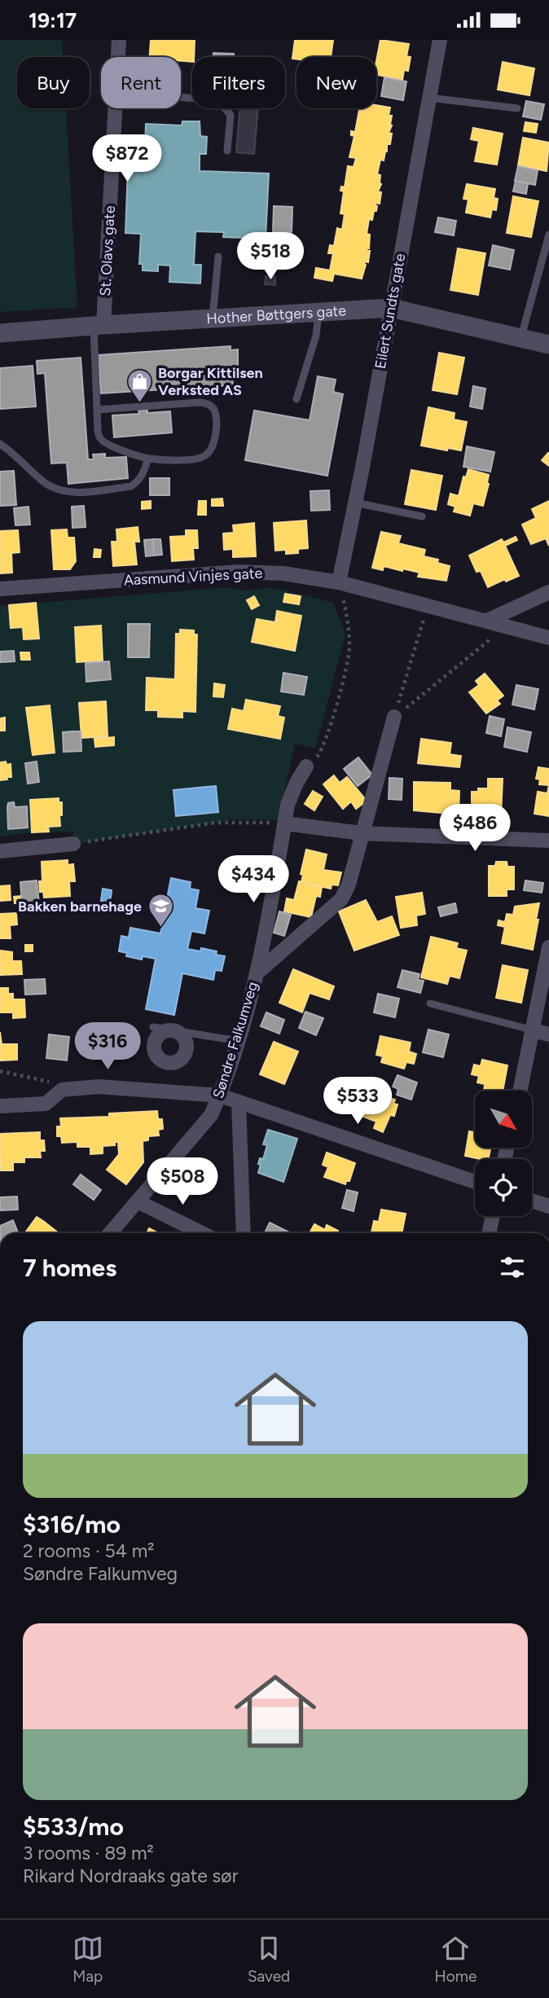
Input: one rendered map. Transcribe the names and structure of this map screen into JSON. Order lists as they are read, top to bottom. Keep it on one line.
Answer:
{"streets":{"street":["St. Olavs gate","Eilert Sundts gate","Hother Bøttgers gate","Aasmund Vinjes gate","Søndre Falkumveg"]},"crossings":[["St. Olavs gate","Hother Bøttgers gate"],["Eilert Sundts gate","Hother Bøttgers gate"],["Eilert Sundts gate","Aasmund Vinjes gate"]],"places":{"shop":["Borgar Kittilsen Verksted AS"],"school or university":["Bakken barnehage"]},"north":"bottom right","page":{"status":"19:17","chip":["Buy","Rent","Filters","New"],"price":["$872","$518","$486","$434","$316","$533","$508"],"heading":"7 homes","list":[{"name":"$316/mo","note":"2 rooms · 54 m² · Søndre Falkumveg"},{"name":"$533/mo","note":"3 rooms · 89 m² · Rikard Nordraaks gate sør"}],"tabs":["Map","Saved","Home"]}}
